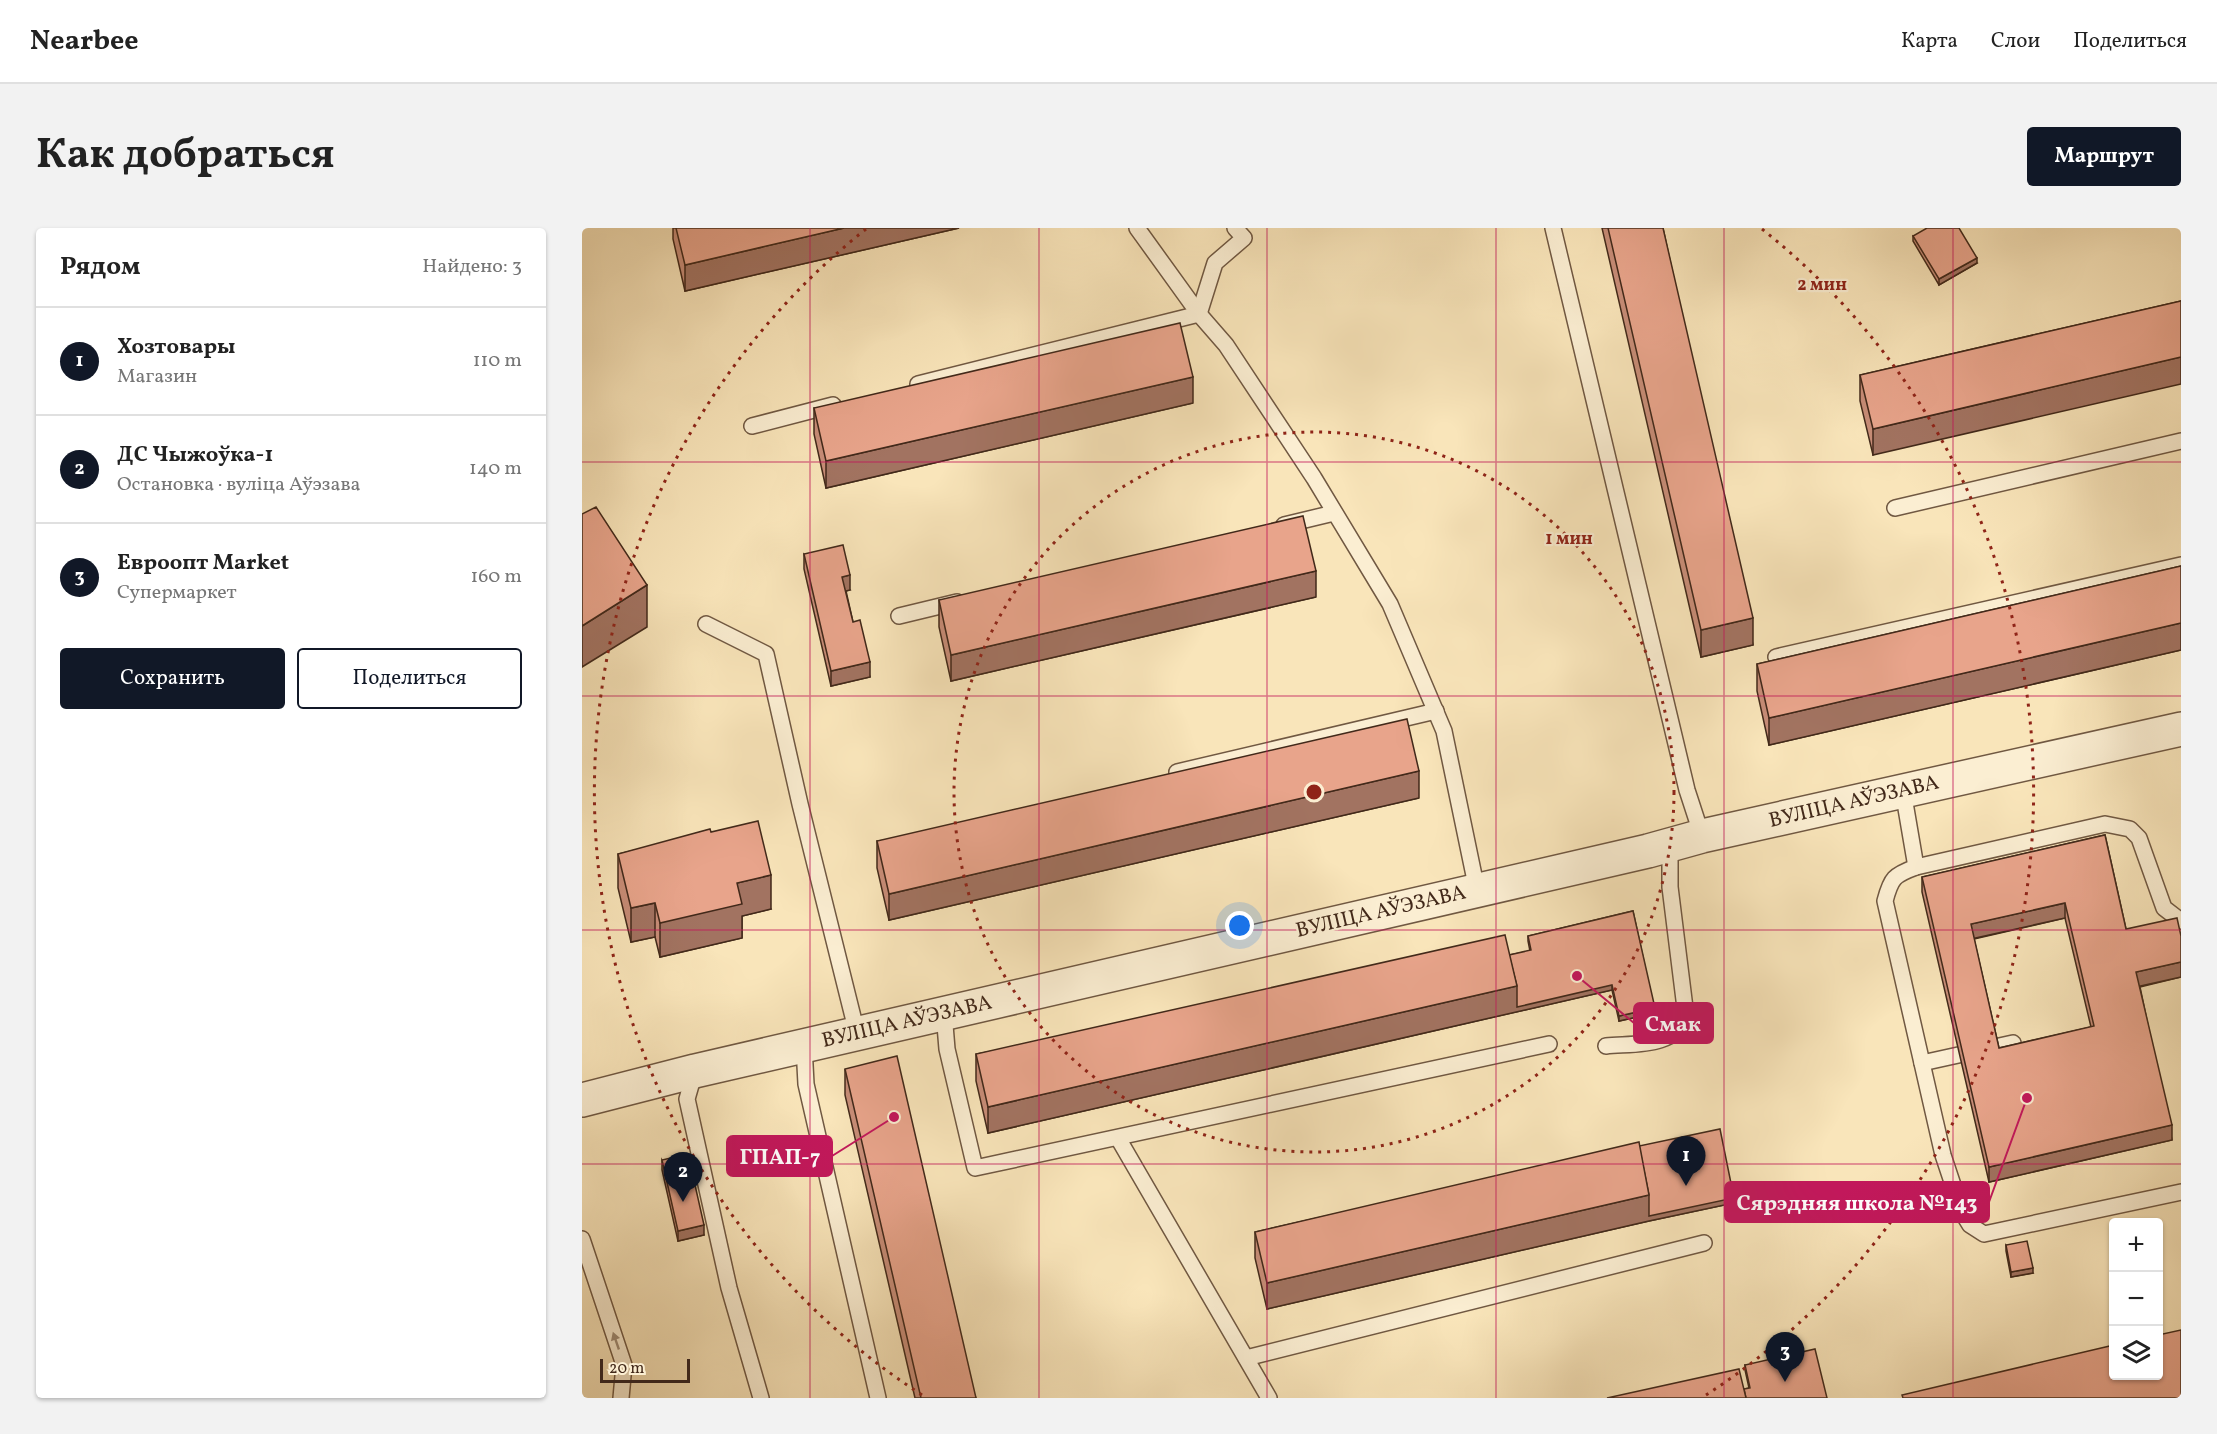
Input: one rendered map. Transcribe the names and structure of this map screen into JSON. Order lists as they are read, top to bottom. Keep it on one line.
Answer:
{"streets":{"street":["ВУЛІЦА АЎЭЗАВА"]},"places":["Смак","Сярэдняя школа №143","ГПАП-7"],"scale_bar":"20 m","page":{"header":"Nearbee","nav":["Карта","Слои","Поделиться"],"title":"Как добраться","buttons":["Маршрут",["Сохранить","Поделиться"]],"heading":["Рядом","Найдено: 3"],"list":[{"mark":"1","name":"Хозтовары","note":"Магазин","value":"110 m"},{"mark":"2","name":"ДС Чыжоўка-1","note":"Остановка · вуліца Аўэзава","value":"140 m"},{"mark":"3","name":"Евроопт Market","note":"Супермаркет","value":"160 m"}],"pins":["1","2","3"],"map_buttons":["+","−"],"scale":"20 m"},"rings":["2 мин","1 мин"]}
